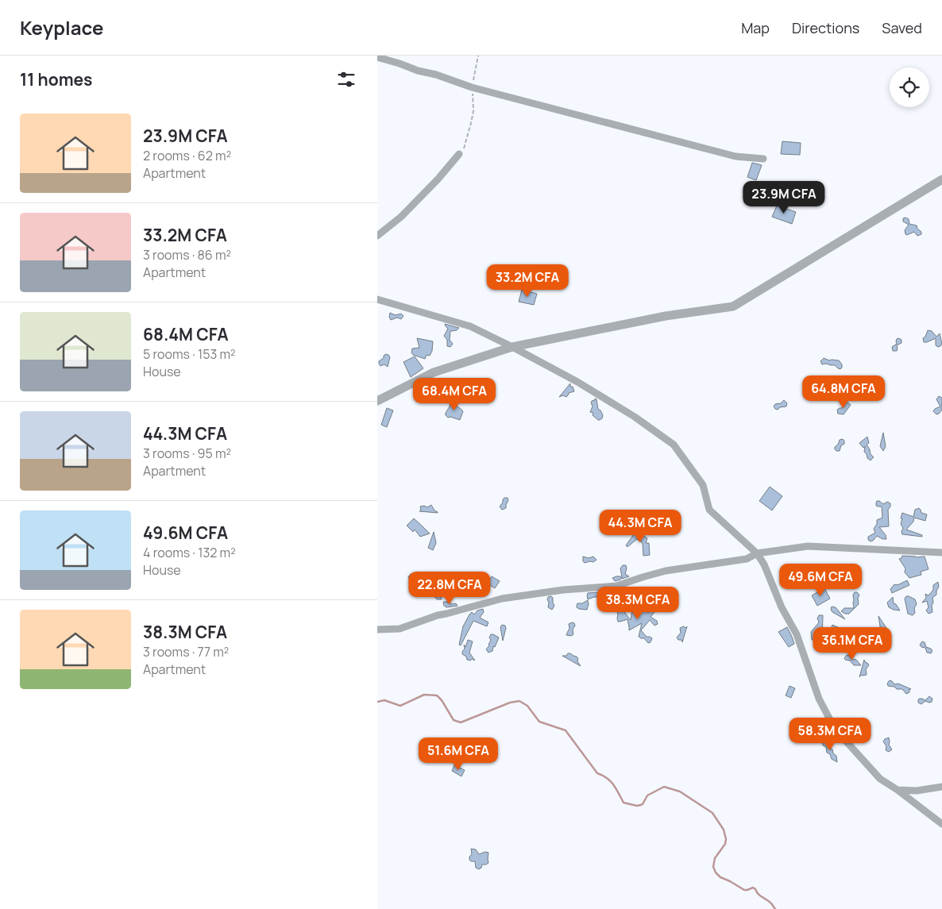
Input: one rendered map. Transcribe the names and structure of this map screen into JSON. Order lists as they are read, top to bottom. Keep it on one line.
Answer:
{"page":{"header":"Keyplace","nav":["Map","Directions","Saved"],"heading":"11 homes","list":[{"name":"23.9M CFA","note":"2 rooms · 62 m² · Apartment"},{"name":"33.2M CFA","note":"3 rooms · 86 m² · Apartment"},{"name":"68.4M CFA","note":"5 rooms · 153 m² · House"},{"name":"44.3M CFA","note":"3 rooms · 95 m² · Apartment"},{"name":"49.6M CFA","note":"4 rooms · 132 m² · House"},{"name":"38.3M CFA","note":"3 rooms · 77 m² · Apartment"}],"price":["23.9M CFA","33.2M CFA","64.8M CFA","68.4M CFA","44.3M CFA","49.6M CFA","22.8M CFA","38.3M CFA","36.1M CFA","58.3M CFA","51.6M CFA"]}}
